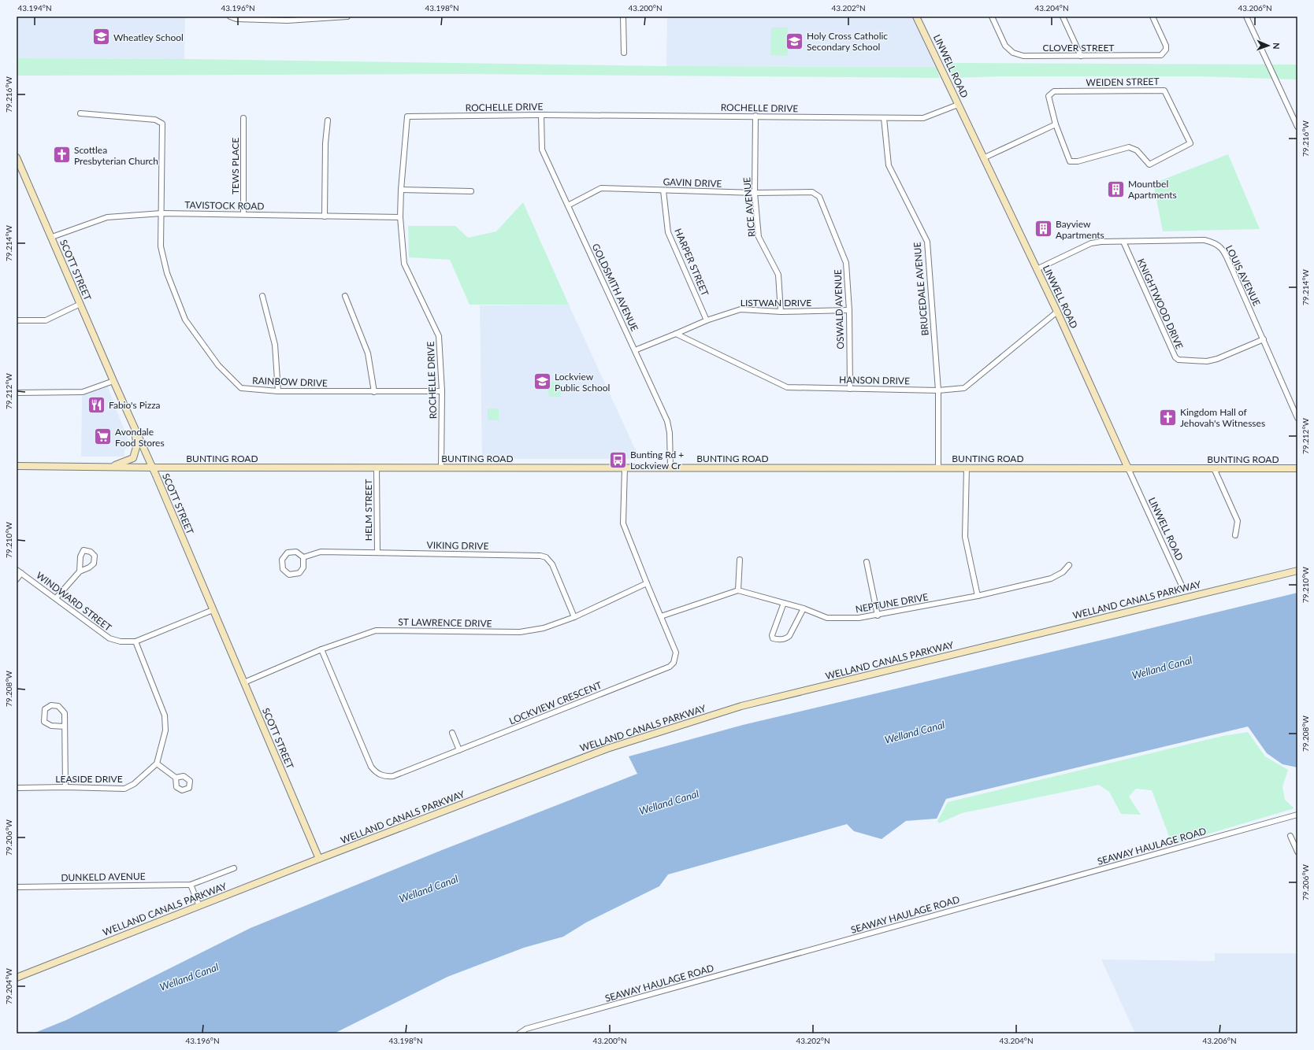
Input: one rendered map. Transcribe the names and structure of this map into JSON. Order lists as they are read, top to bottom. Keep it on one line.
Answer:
{"streets":{"main road":["LINWELL ROAD","SCOTT STREET","BUNTING ROAD","WELLAND CANALS PARKWAY"],"street":["CLOVER STREET","WEIDEN STREET","ROCHELLE DRIVE","TEWS PLACE","GAVIN DRIVE","TAVISTOCK ROAD","RICE AVENUE","HARPER STREET","LOUIS AVENUE","GOLDSMITH AVENUE","BRUCEDALE AVENUE","LISTWAN DRIVE","KNIGHTWOOD DRIVE","OSWALD AVENUE","HANSON DRIVE","RAINBOW DRIVE","HELM STREET","VIKING DRIVE","WINDWARD STREET","NEPTUNE DRIVE","ST LAWRENCE DRIVE","LOCKVIEW CRESCENT","LEASIDE DRIVE","SEAWAY HAULAGE ROAD","DUNKELD AVENUE"]},"crossings":[["LINWELL ROAD","ROCHELLE DRIVE"],["LINWELL ROAD","LOUIS AVENUE"],["LINWELL ROAD","HANSON DRIVE"],["LINWELL ROAD","BUNTING ROAD"],["ROCHELLE DRIVE","TAVISTOCK ROAD"],["ROCHELLE DRIVE","RICE AVENUE"],["ROCHELLE DRIVE","GOLDSMITH AVENUE"],["ROCHELLE DRIVE","BRUCEDALE AVENUE"],["ROCHELLE DRIVE","RAINBOW DRIVE"],["ROCHELLE DRIVE","BUNTING ROAD"],["TEWS PLACE","TAVISTOCK ROAD"],["GAVIN DRIVE","RICE AVENUE"],["GAVIN DRIVE","HARPER STREET"],["GAVIN DRIVE","GOLDSMITH AVENUE"],["GAVIN DRIVE","OSWALD AVENUE"],["TAVISTOCK ROAD","SCOTT STREET"],["TAVISTOCK ROAD","RAINBOW DRIVE"],["RICE AVENUE","LISTWAN DRIVE"],["HARPER STREET","LISTWAN DRIVE"],["SCOTT STREET","BUNTING ROAD"],["SCOTT STREET","WELLAND CANALS PARKWAY"],["SCOTT STREET","WINDWARD STREET"],["SCOTT STREET","ST LAWRENCE DRIVE"],["LOUIS AVENUE","KNIGHTWOOD DRIVE"],["GOLDSMITH AVENUE","LISTWAN DRIVE"],["GOLDSMITH AVENUE","BUNTING ROAD"],["BRUCEDALE AVENUE","HANSON DRIVE"],["BRUCEDALE AVENUE","BUNTING ROAD"],["LISTWAN DRIVE","OSWALD AVENUE"],["LISTWAN DRIVE","HANSON DRIVE"],["OSWALD AVENUE","HANSON DRIVE"],["BUNTING ROAD","HELM STREET"],["BUNTING ROAD","LOCKVIEW CRESCENT"],["HELM STREET","VIKING DRIVE"],["VIKING DRIVE","ST LAWRENCE DRIVE"],["ST LAWRENCE DRIVE","LOCKVIEW CRESCENT"]],"water":["Welland Canal"],"places":{"school or university":["Wheatley School","Holy Cross Catholic Secondary School","Lockview Public School"],"church":["Scottlea Presbyterian Church","Kingdom Hall of Jehovah's Witnesses"],"building":["Mountbel Apartments","Bayview Apartments"],"restaurant":["Fabio's Pizza"],"supermarket":["Avondale Food Stores"],"bus stop":["Bunting Rd + Lockview Cr"]},"north":"right","coordinates":["43.194°N","43.196°N","43.198°N","43.200°N","43.202°N","43.204°N","43.206°N","79.216°W","79.214°W","79.212°W","79.210°W","79.208°W","79.206°W","79.204°W"]}
